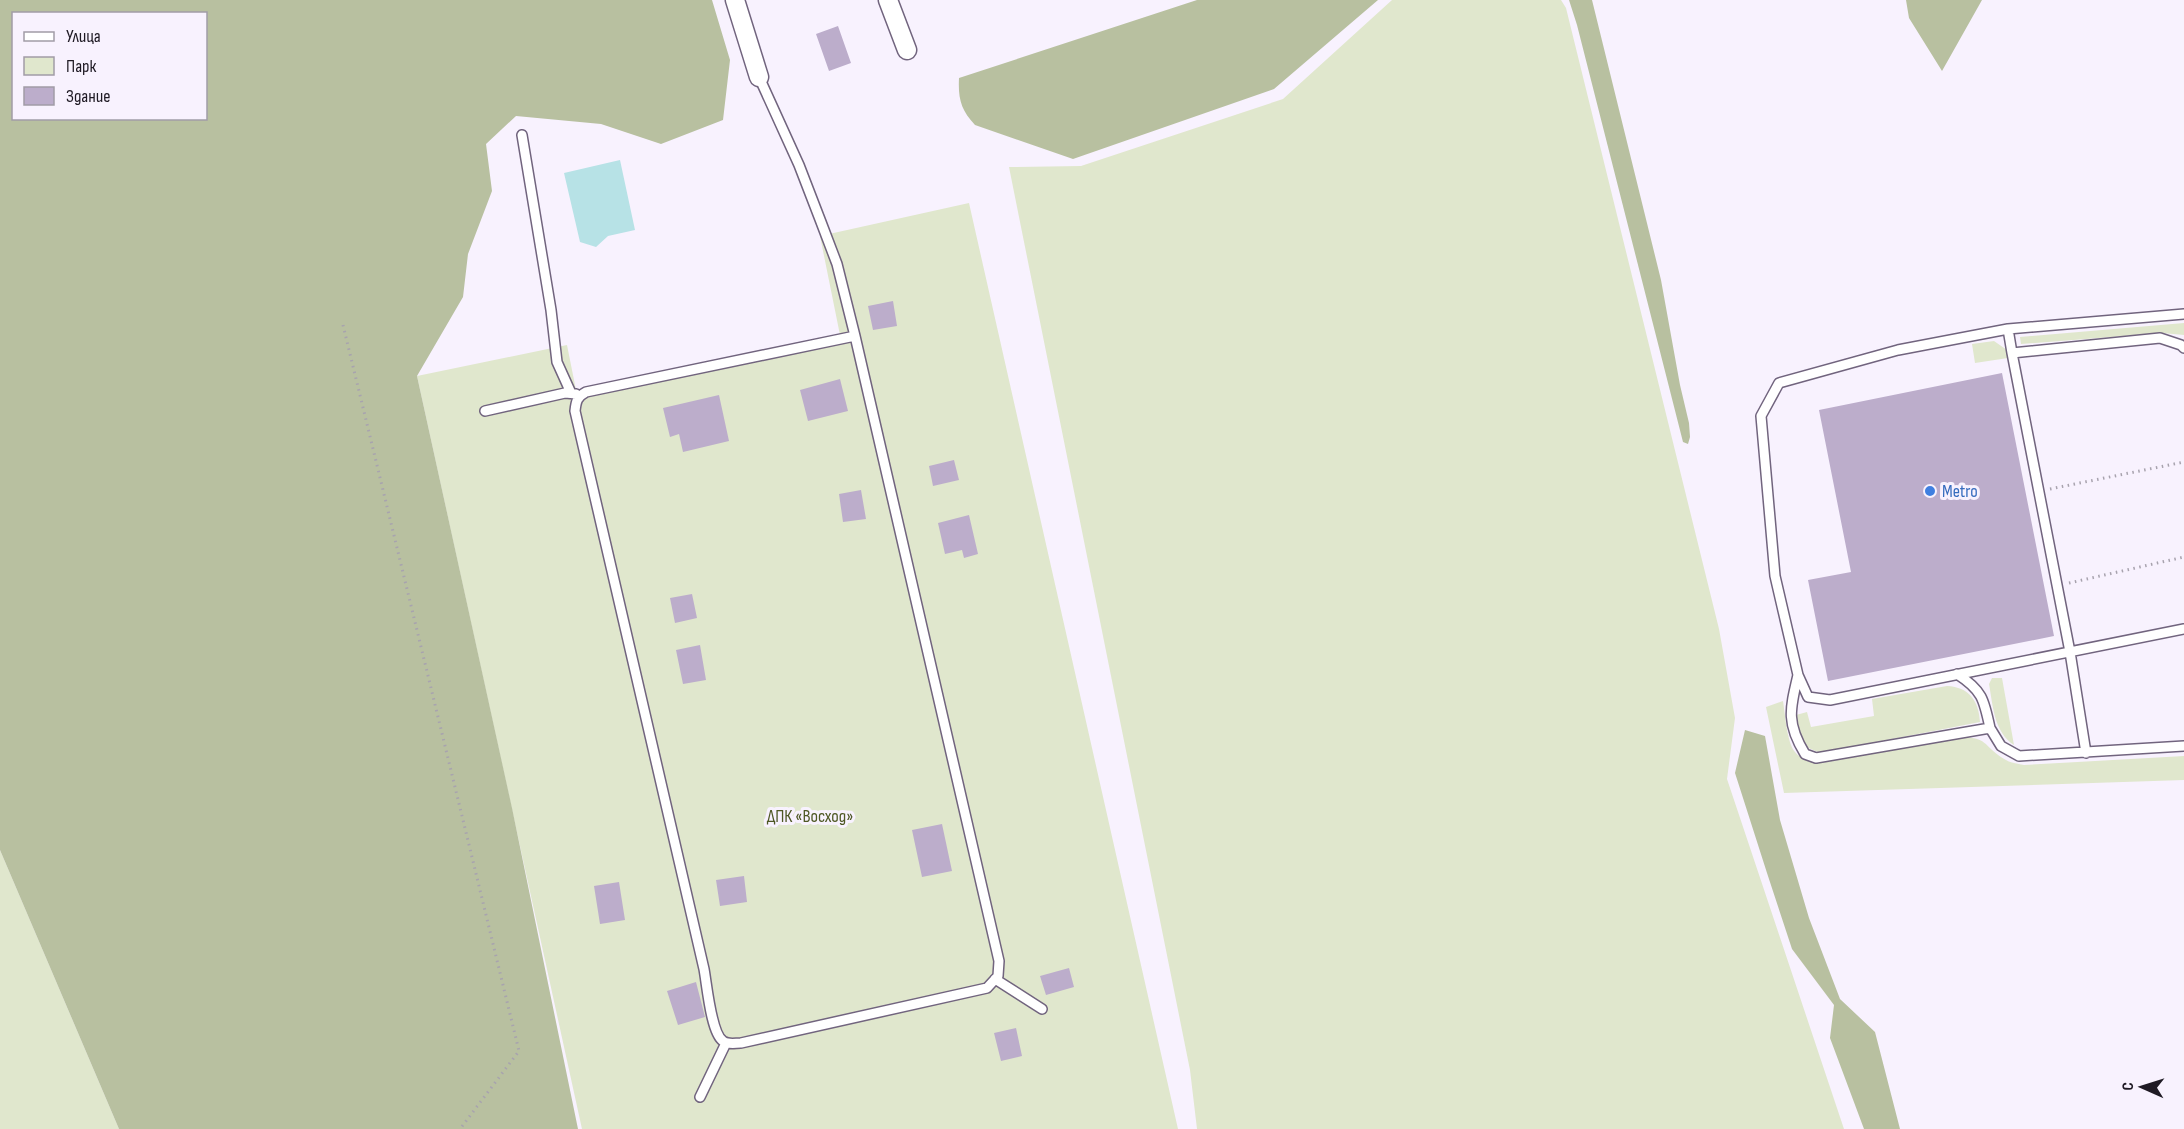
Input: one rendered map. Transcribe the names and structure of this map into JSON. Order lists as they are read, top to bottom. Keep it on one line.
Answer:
{"parks":["ДПК «Восход»"],"places":["Metro"],"legend":["Улица","Парк","Здание"],"north":"left"}
